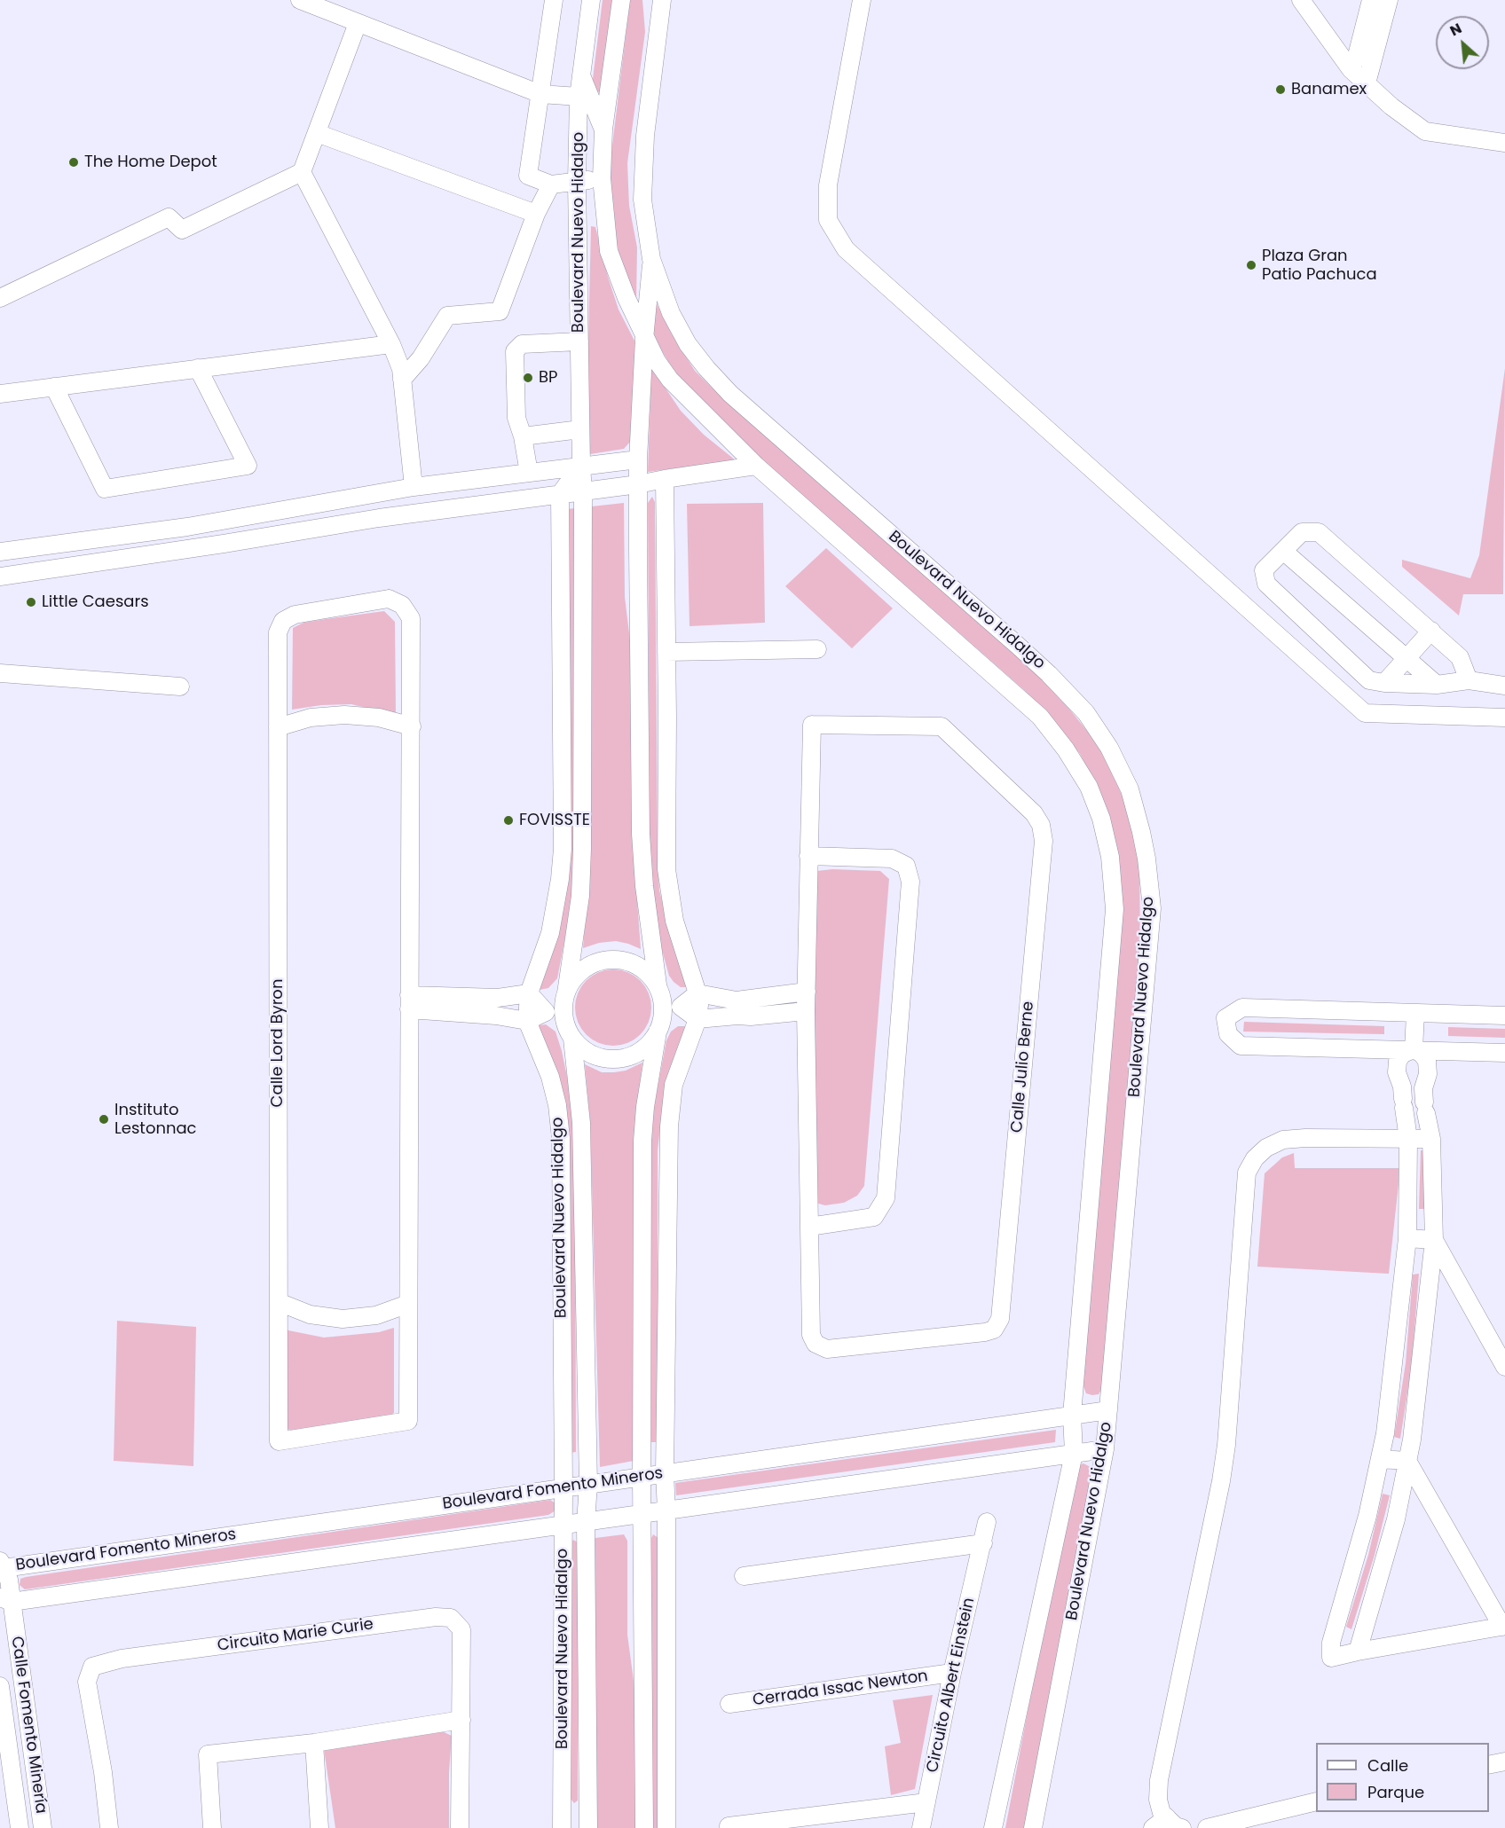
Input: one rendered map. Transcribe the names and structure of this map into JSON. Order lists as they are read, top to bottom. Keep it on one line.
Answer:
{"streets":{"street":["Boulevard Nuevo Hidalgo","Calle Lord Byron","Calle Julio Berne","Boulevard Fomento Mineros","Circuito Marie Curie","Circuito Albert Einstein","Cerrada Issac Newton","Calle Fomento Minería"]},"crossings":[["Boulevard Nuevo Hidalgo","Boulevard Fomento Mineros"],["Boulevard Fomento Mineros","Calle Fomento Minería"],["Circuito Albert Einstein","Cerrada Issac Newton"]],"places":["Banamex","The Home Depot","Plaza Gran Patio Pachuca","BP","Little Caesars","FOVISSTE","Instituto Lestonnac"],"legend":["Calle","Parque"],"north":"top left"}
